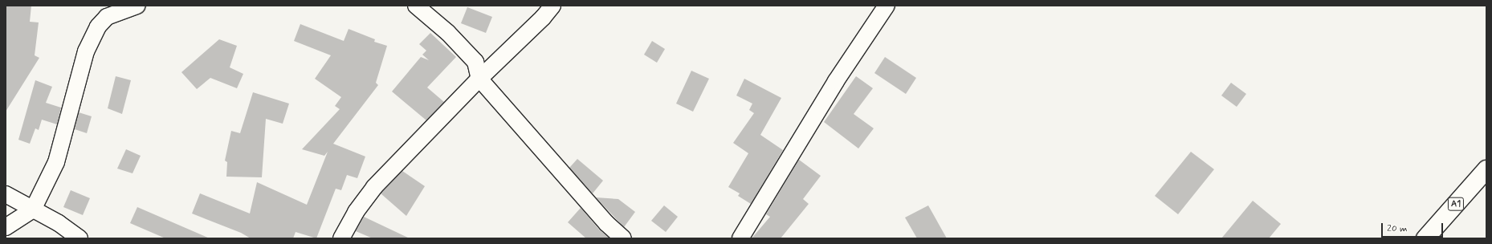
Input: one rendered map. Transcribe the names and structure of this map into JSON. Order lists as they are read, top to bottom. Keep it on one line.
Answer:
{"streets":{"highway":["A1"]},"scale_bar":"20 m"}
